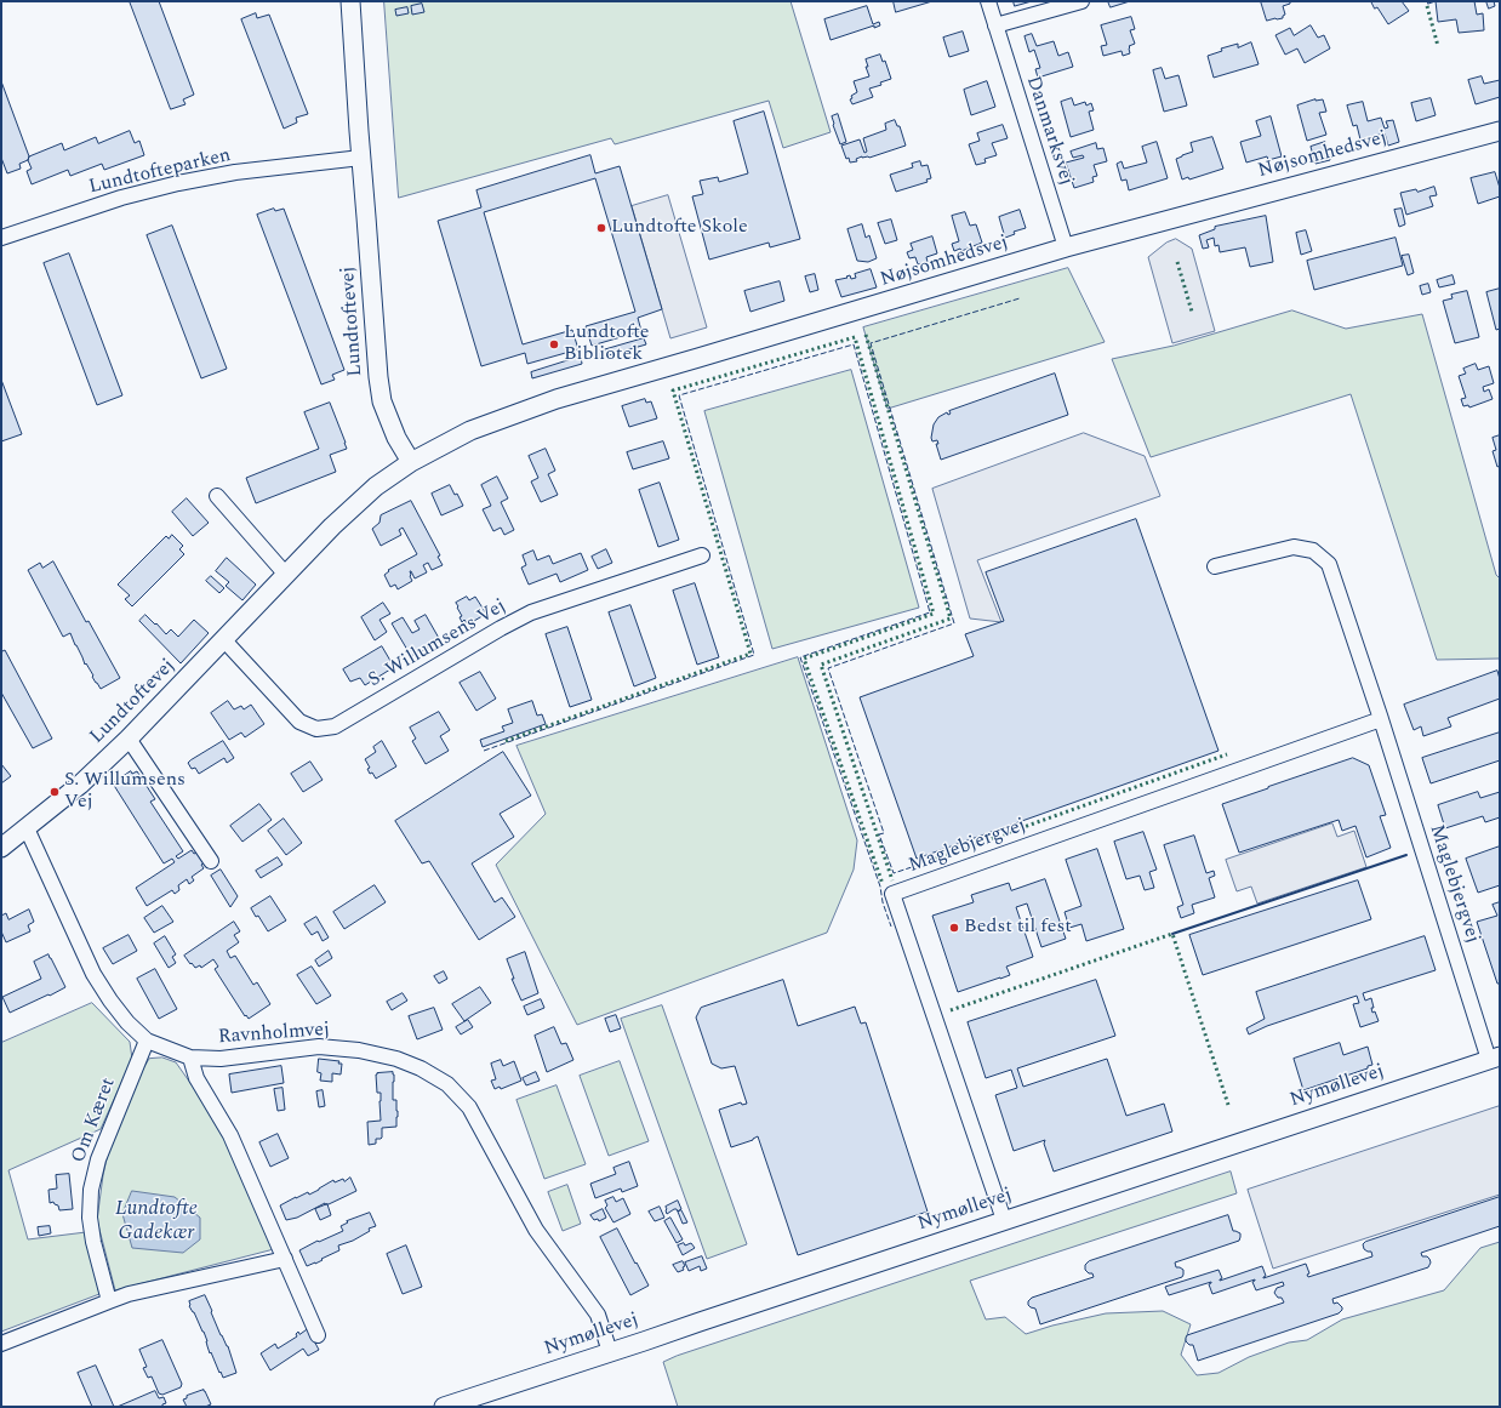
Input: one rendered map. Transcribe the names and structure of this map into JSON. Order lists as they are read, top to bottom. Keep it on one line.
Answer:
{"streets":{"street":["Danmarksvej","Nøjsomhedsvej","Lundtofteparken","Lundtoftevej","S. Willumsens Vej","Maglebjergvej","Ravnholmvej","Nymøllevej","Om Kæret"]},"crossings":[["Danmarksvej","Nøjsomhedsvej"],["Nøjsomhedsvej","Lundtoftevej"],["Lundtofteparken","Lundtoftevej"],["Lundtoftevej","S. Willumsens Vej"],["Lundtoftevej","Ravnholmvej"],["Maglebjergvej","Nymøllevej"],["Ravnholmvej","Nymøllevej"],["Ravnholmvej","Om Kæret"]],"water":["Lundtofte Gadekær"],"places":["Lundtofte Skole","Lundtofte Bibliotek","S. Willumsens Vej","Bedst til fest"]}
